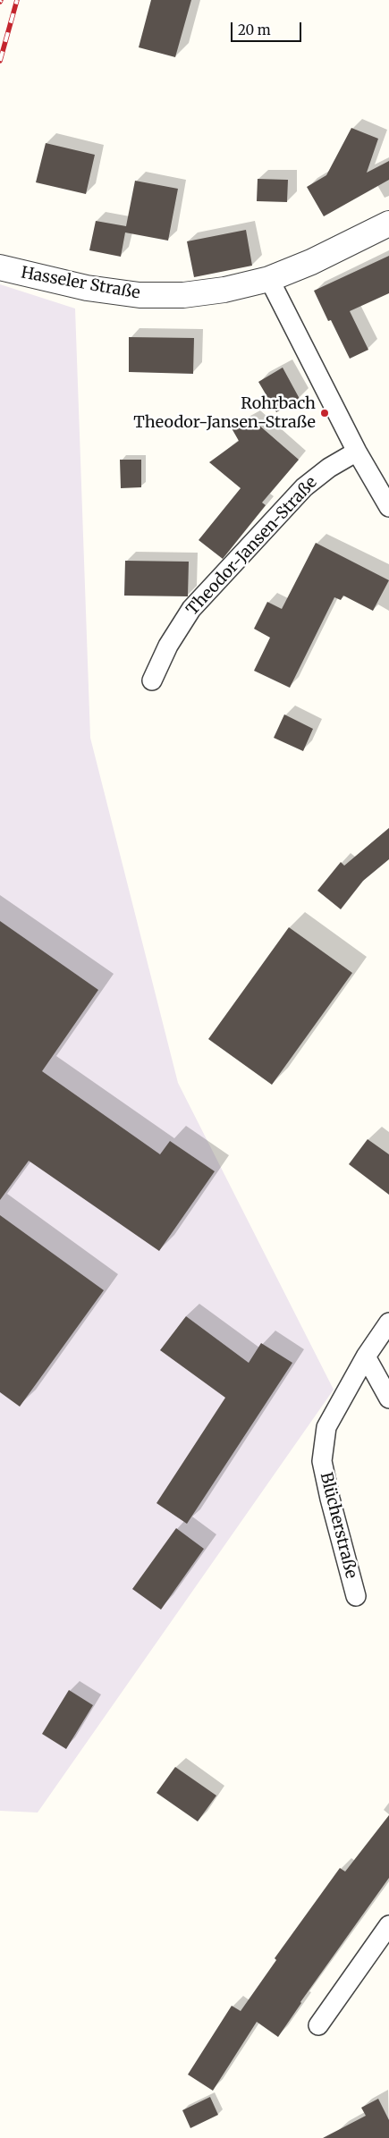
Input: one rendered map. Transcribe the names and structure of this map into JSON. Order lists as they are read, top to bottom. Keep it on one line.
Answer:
{"streets":{"street":["Hasseler Straße","Theodor-Jansen-Straße","Blücherstraße"]},"places":["Rohrbach Theodor-Jansen-Straße"],"scale_bar":"20 m"}
